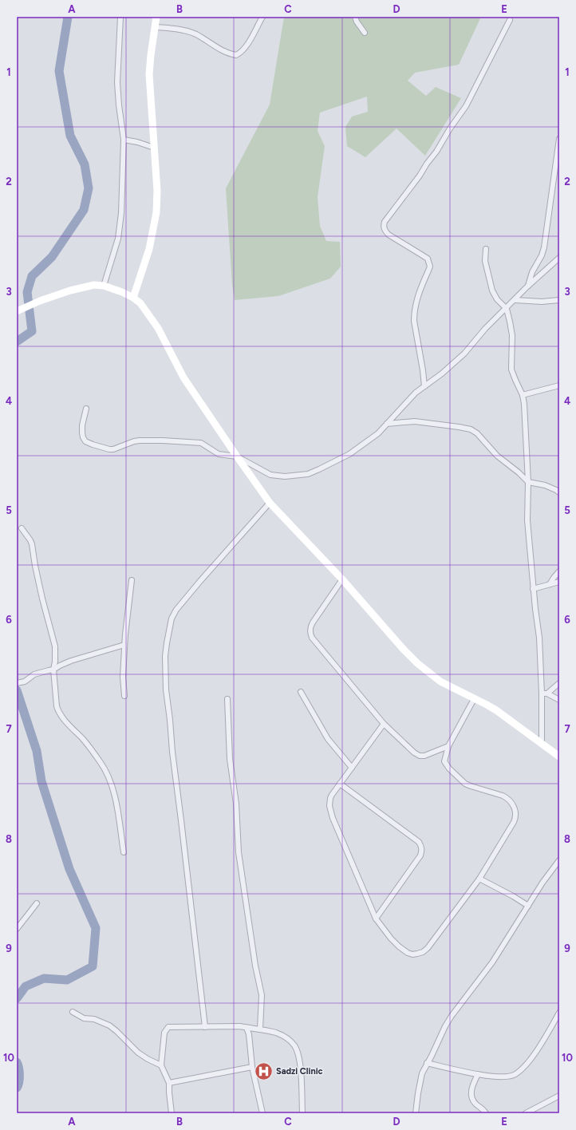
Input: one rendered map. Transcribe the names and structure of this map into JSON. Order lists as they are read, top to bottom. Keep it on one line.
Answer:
{"places":{"hospital":["Sadzi Clinic"]},"grid":{"columns":["A","B","C","D","E"],"rows":["1","2","3","4","5","6","7","8","9","10"]}}
